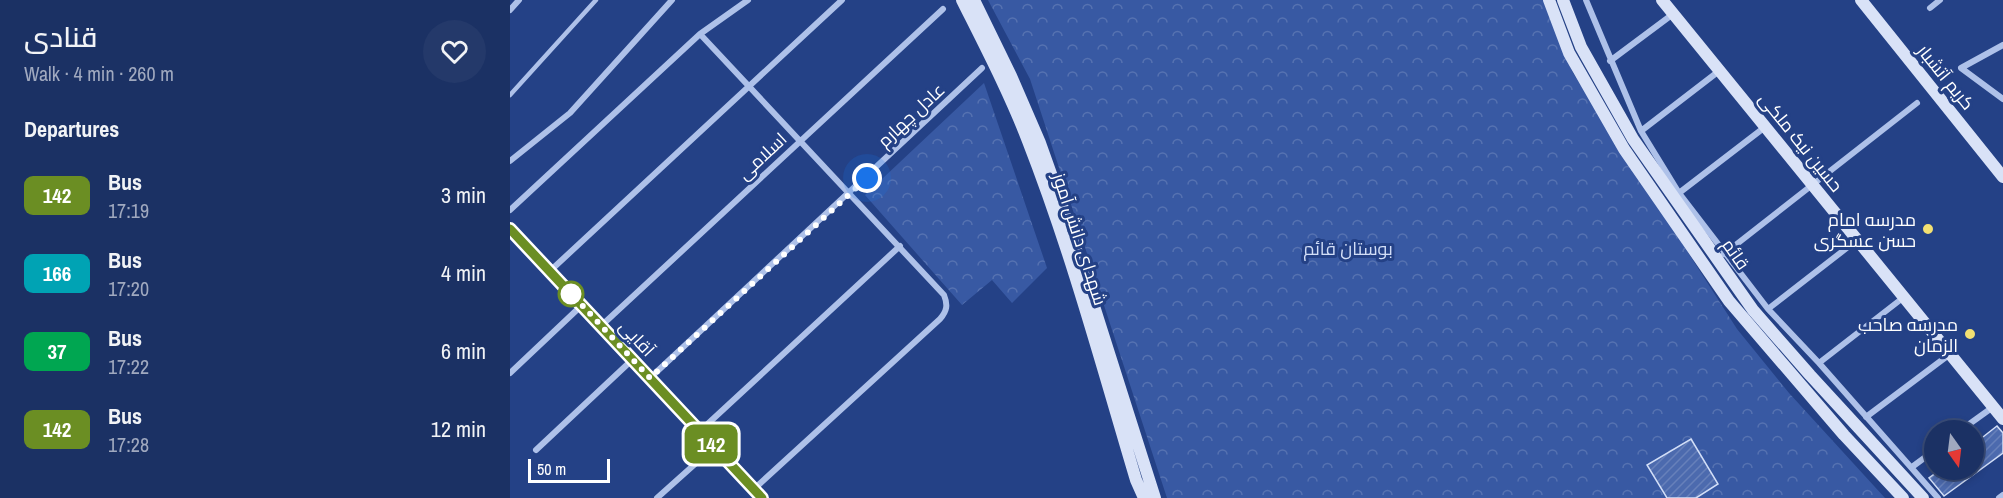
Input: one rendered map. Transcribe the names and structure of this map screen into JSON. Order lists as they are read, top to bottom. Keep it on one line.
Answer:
{"streets":{"main road":["کریم آتشبار","حسین نیک ملکی","شهدای دانش آموز","قائم","آقایی"],"street":["عادل چهارم","اسلامی"]},"crossings":[["عادل چهارم","آقایی"],["اسلامی","آقایی"]],"parks":["بوستان قائم"],"places":["مدرسه امام حسن عسگری","مدرسه صاحب الزمان"],"lines":["bus line 142"],"scale_bar":"50 m","north":"bottom","page":{"heading":[["قنادی","Walk · 4 min · 260 m"],"Departures"],"on_map":"142","list":[{"mark":"142","name":"Bus","note":"17:19","value":"3 min"},{"mark":"166","name":"Bus","note":"17:20","value":"4 min"},{"mark":"37","name":"Bus","note":"17:22","value":"6 min"},{"mark":"142","name":"Bus","note":"17:28","value":"12 min"}],"scale":"50 m"}}
